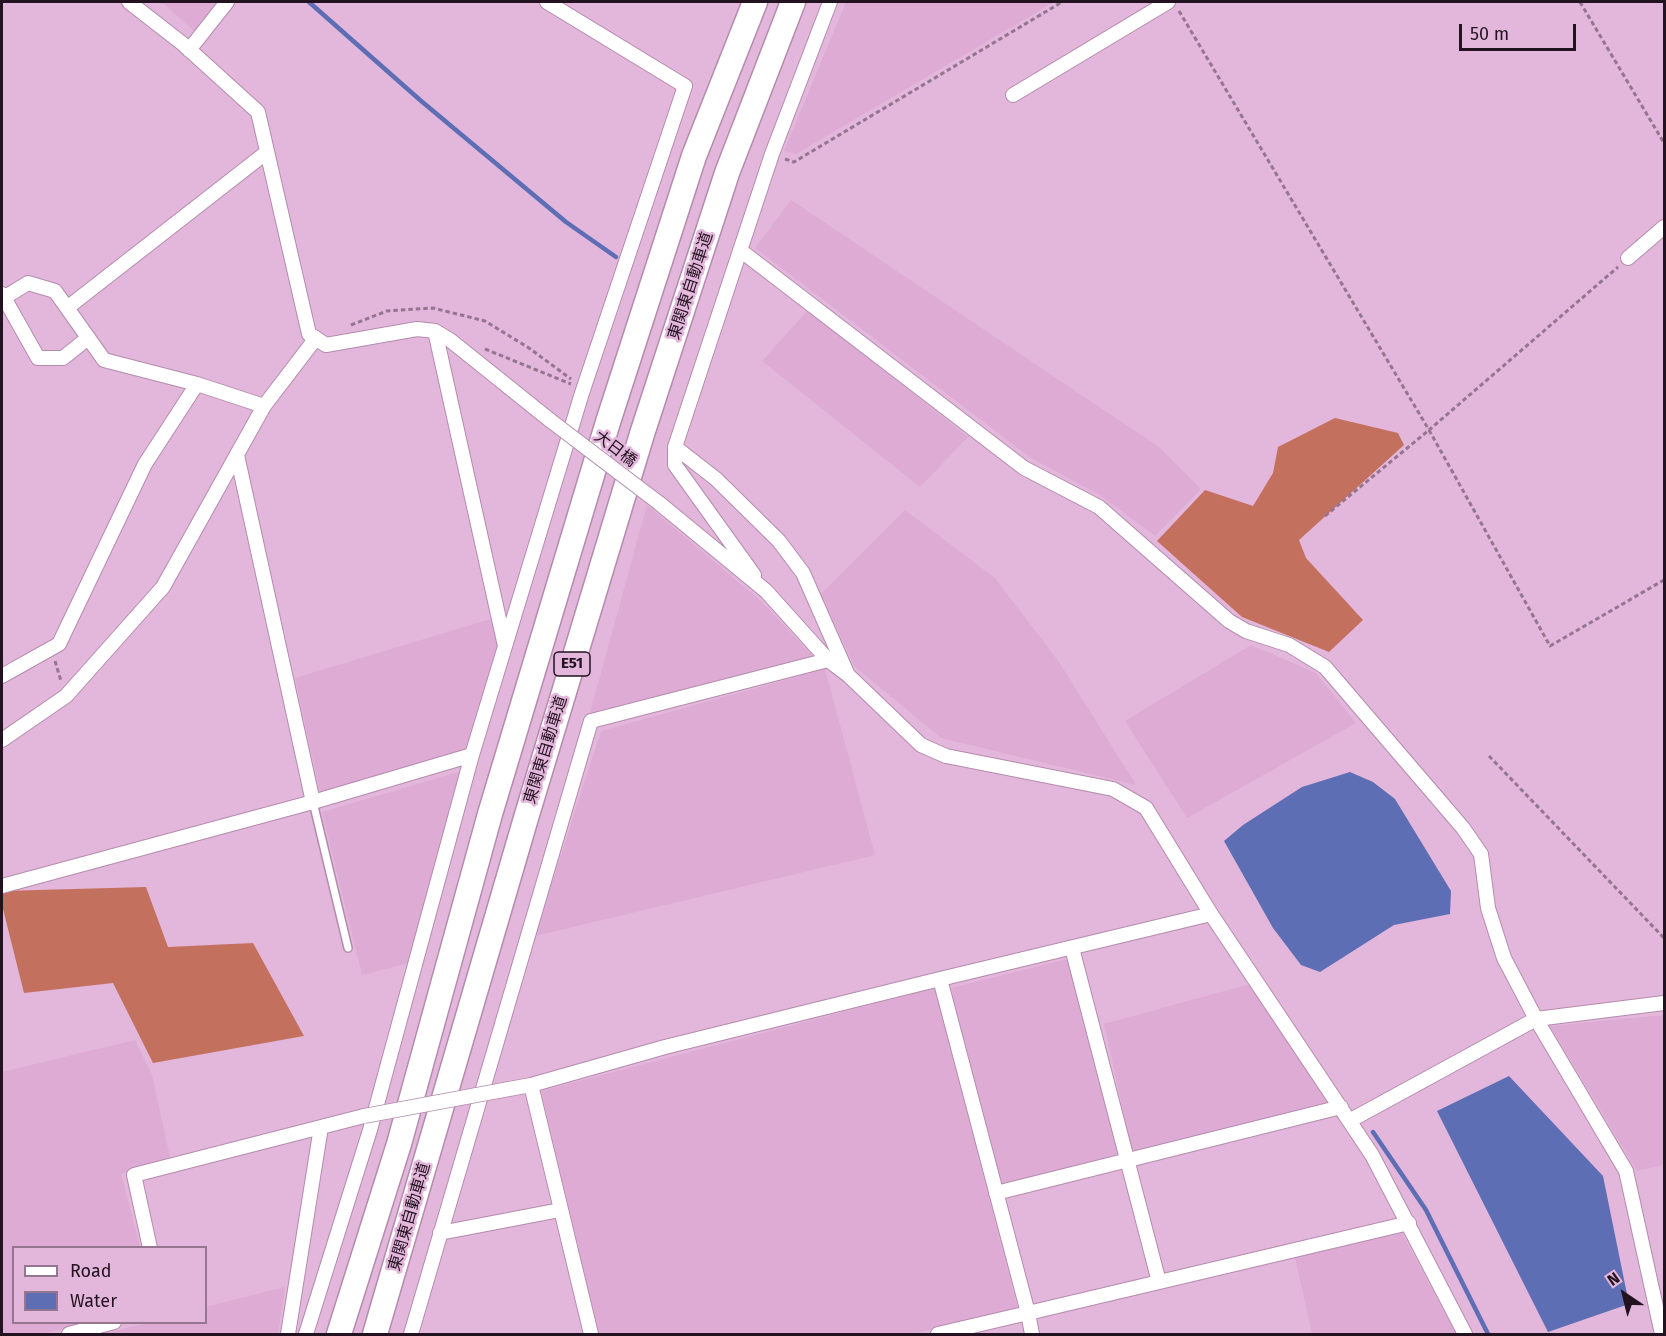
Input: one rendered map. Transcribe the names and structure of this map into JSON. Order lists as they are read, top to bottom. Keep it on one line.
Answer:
{"streets":{"highway":["東関東自動車道","E51"],"street":["大日橋"]},"legend":["Road","Water"],"scale_bar":"50 m","north":"top left"}
